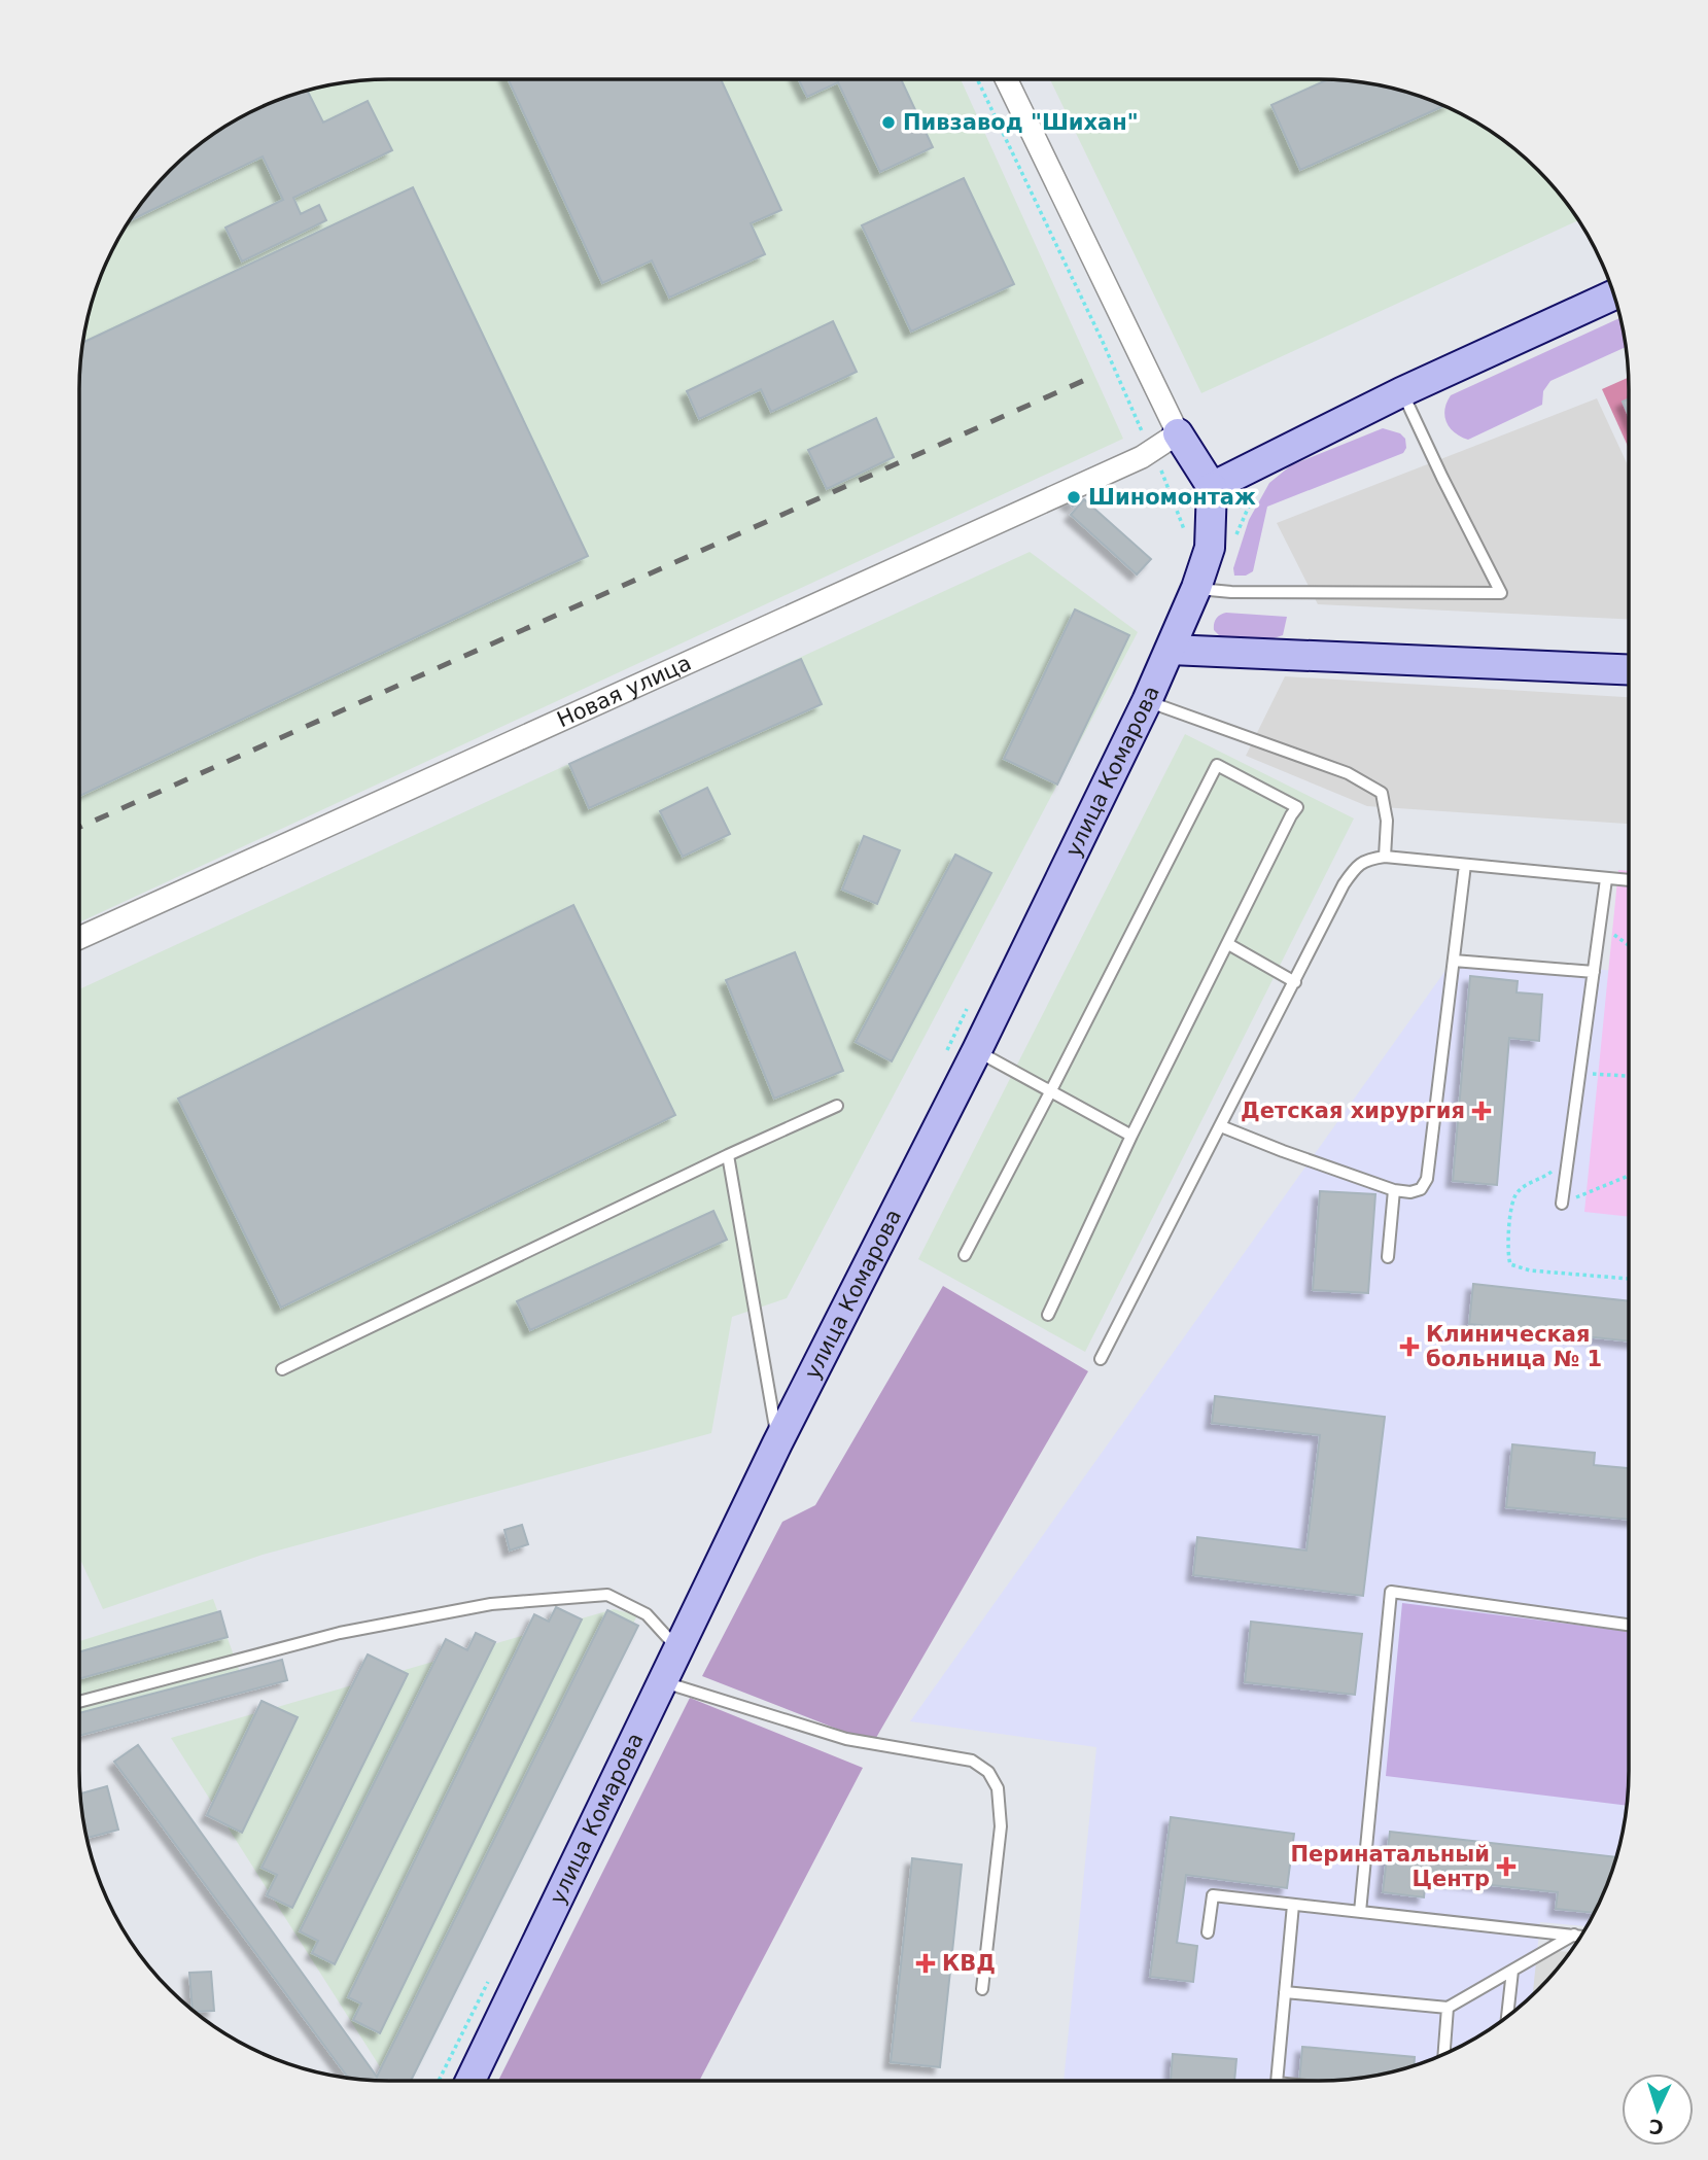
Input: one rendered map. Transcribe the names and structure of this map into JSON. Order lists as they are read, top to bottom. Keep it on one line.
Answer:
{"streets":{"street":["Новая улица","улица Комарова"]},"places":{"other":["Пивзавод \"Шихан\"","Шиномонтаж"],"health":["Детская хирургия","Клиническая больница № 1","Перинатальный Центр","КВД"]},"north":"bottom"}
